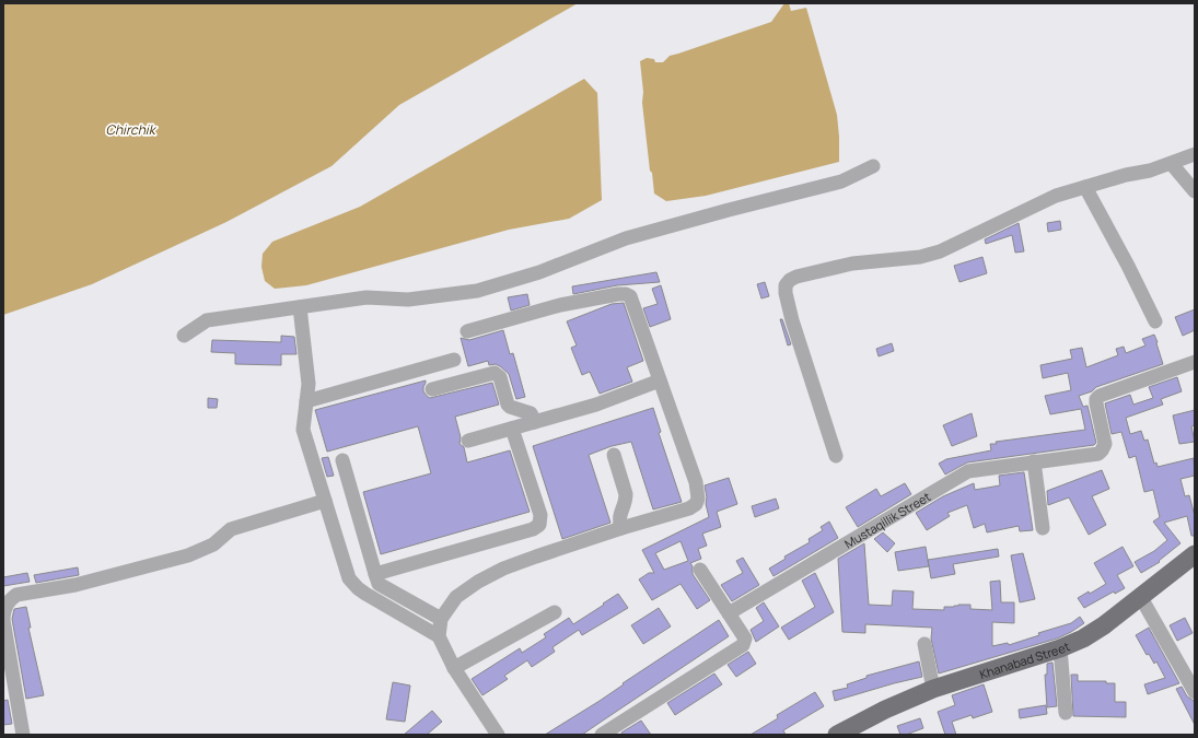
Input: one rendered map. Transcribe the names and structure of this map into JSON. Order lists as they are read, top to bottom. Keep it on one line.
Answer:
{"streets":{"main road":["Khanabad Street"],"street":["Mustaqillik Street"]},"water":["Chirchik"]}
